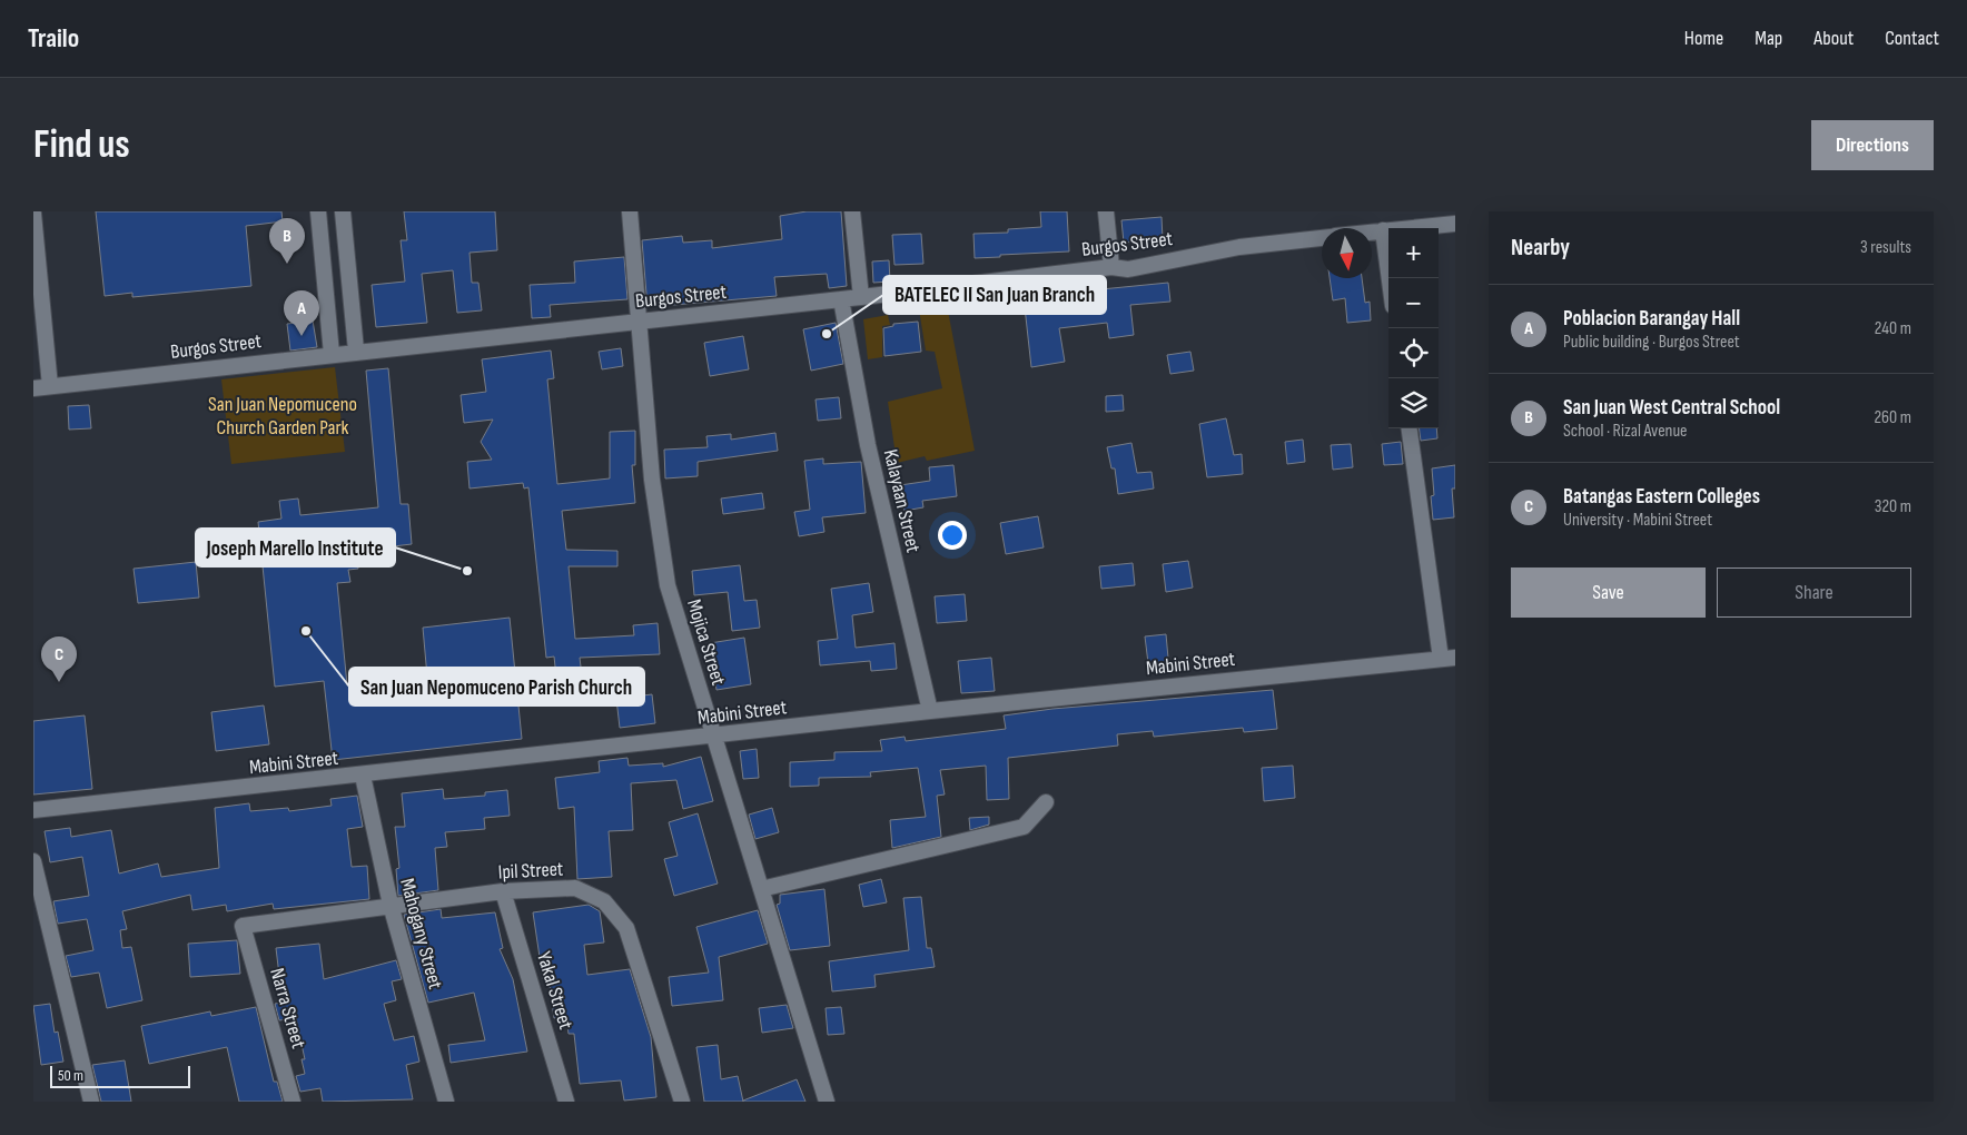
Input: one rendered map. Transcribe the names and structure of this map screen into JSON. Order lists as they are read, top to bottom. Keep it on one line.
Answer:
{"streets":{"street":["Burgos Street","Kalayaan Street","Mojica Street","Mabini Street","Ipil Street","Mahogany Street","Yakal Street","Narra Street"]},"crossings":[["Burgos Street","Kalayaan Street"],["Burgos Street","Mojica Street"],["Kalayaan Street","Mabini Street"],["Mojica Street","Mabini Street"],["Mabini Street","Mahogany Street"],["Ipil Street","Mahogany Street"],["Ipil Street","Yakal Street"],["Ipil Street","Narra Street"]],"parks":["San Juan Nepomuceno Church Garden Park"],"places":["BATELEC II San Juan Branch","Joseph Marello Institute","San Juan Nepomuceno Parish Church"],"scale_bar":"50 m","north":"bottom","page":{"header":"Trailo","nav":["Home","Map","About","Contact"],"buttons":["Directions",["Save","Share"]],"title":"Find us","heading":["Nearby","3 results"],"pins":["B","A","C"],"map_buttons":["+","−"],"list":[{"mark":"A","name":"Poblacion Barangay Hall","note":"Public building · Burgos Street","value":"240 m"},{"mark":"B","name":"San Juan West Central School","note":"School · Rizal Avenue","value":"260 m"},{"mark":"C","name":"Batangas Eastern Colleges","note":"University · Mabini Street","value":"320 m"}],"scale":"50 m"}}
